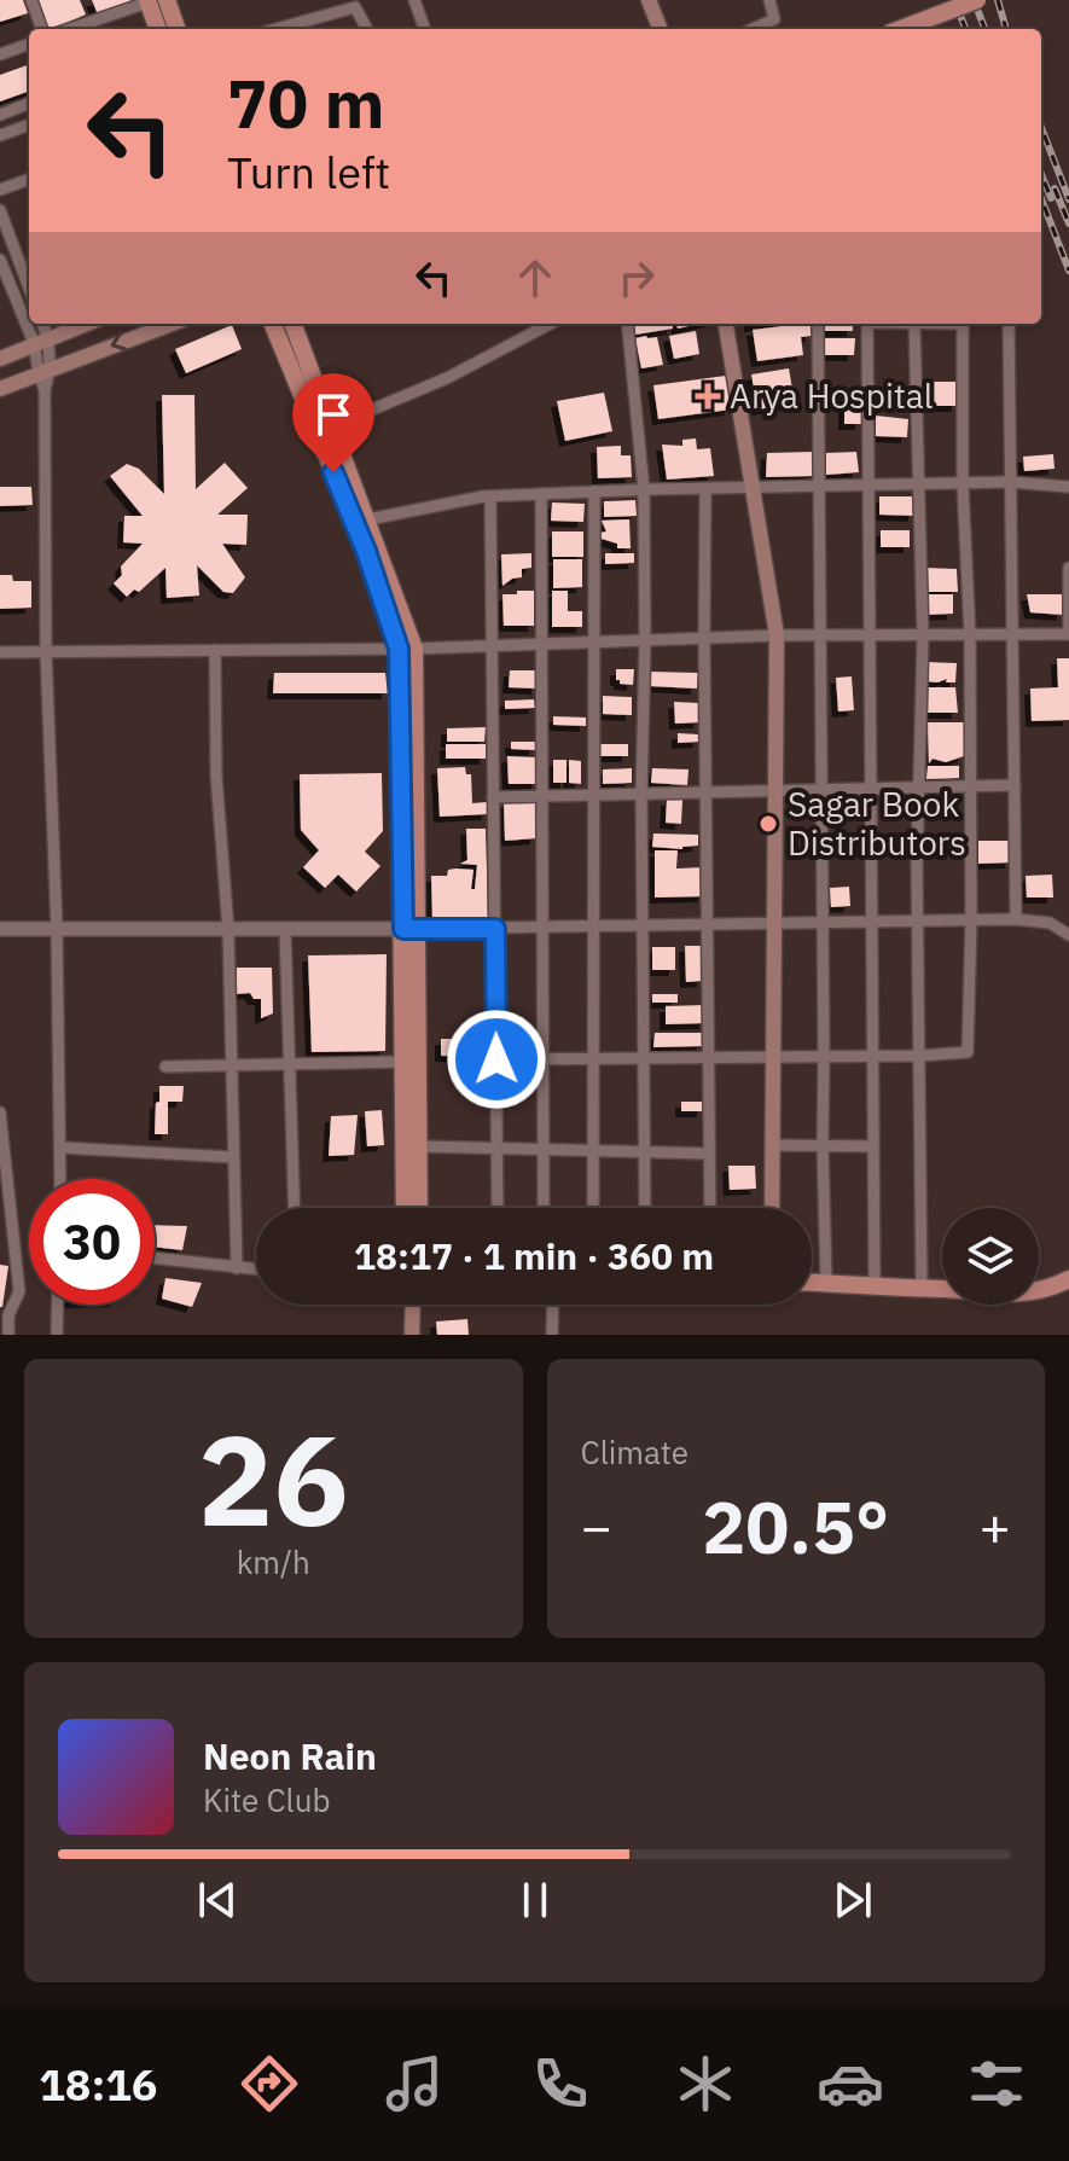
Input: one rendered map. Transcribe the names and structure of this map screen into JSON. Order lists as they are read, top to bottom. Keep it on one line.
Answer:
{"places":{"health":["Arya Hospital"],"other":["Sagar Book Distributors"]},"page":{"turn":["70 m","Turn left"],"limit":"30","trip":"18:17 · 1 min · 360 m","tile":[["26","km/h"],"Climate"],"heat":["−","20.5°","+"],"song":["Neon Rain","Kite Club"],"tabs":"18:16"}}
